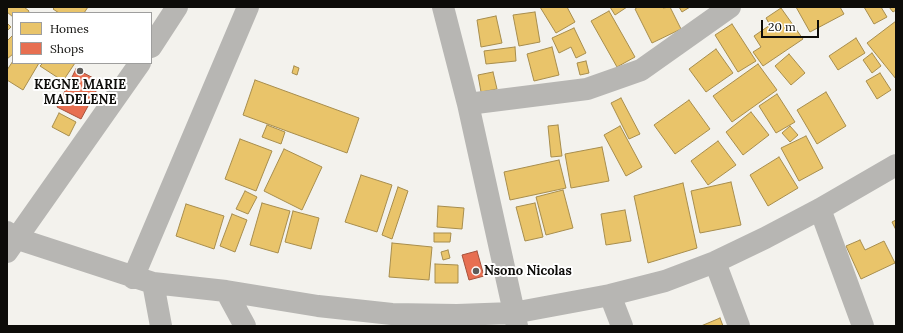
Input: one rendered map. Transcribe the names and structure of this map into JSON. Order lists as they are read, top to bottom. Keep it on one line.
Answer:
{"places":["KEGNE MARIE MADELENE","Nsono Nicolas"],"legend":["Homes","Shops"],"scale_bar":"20 m"}
